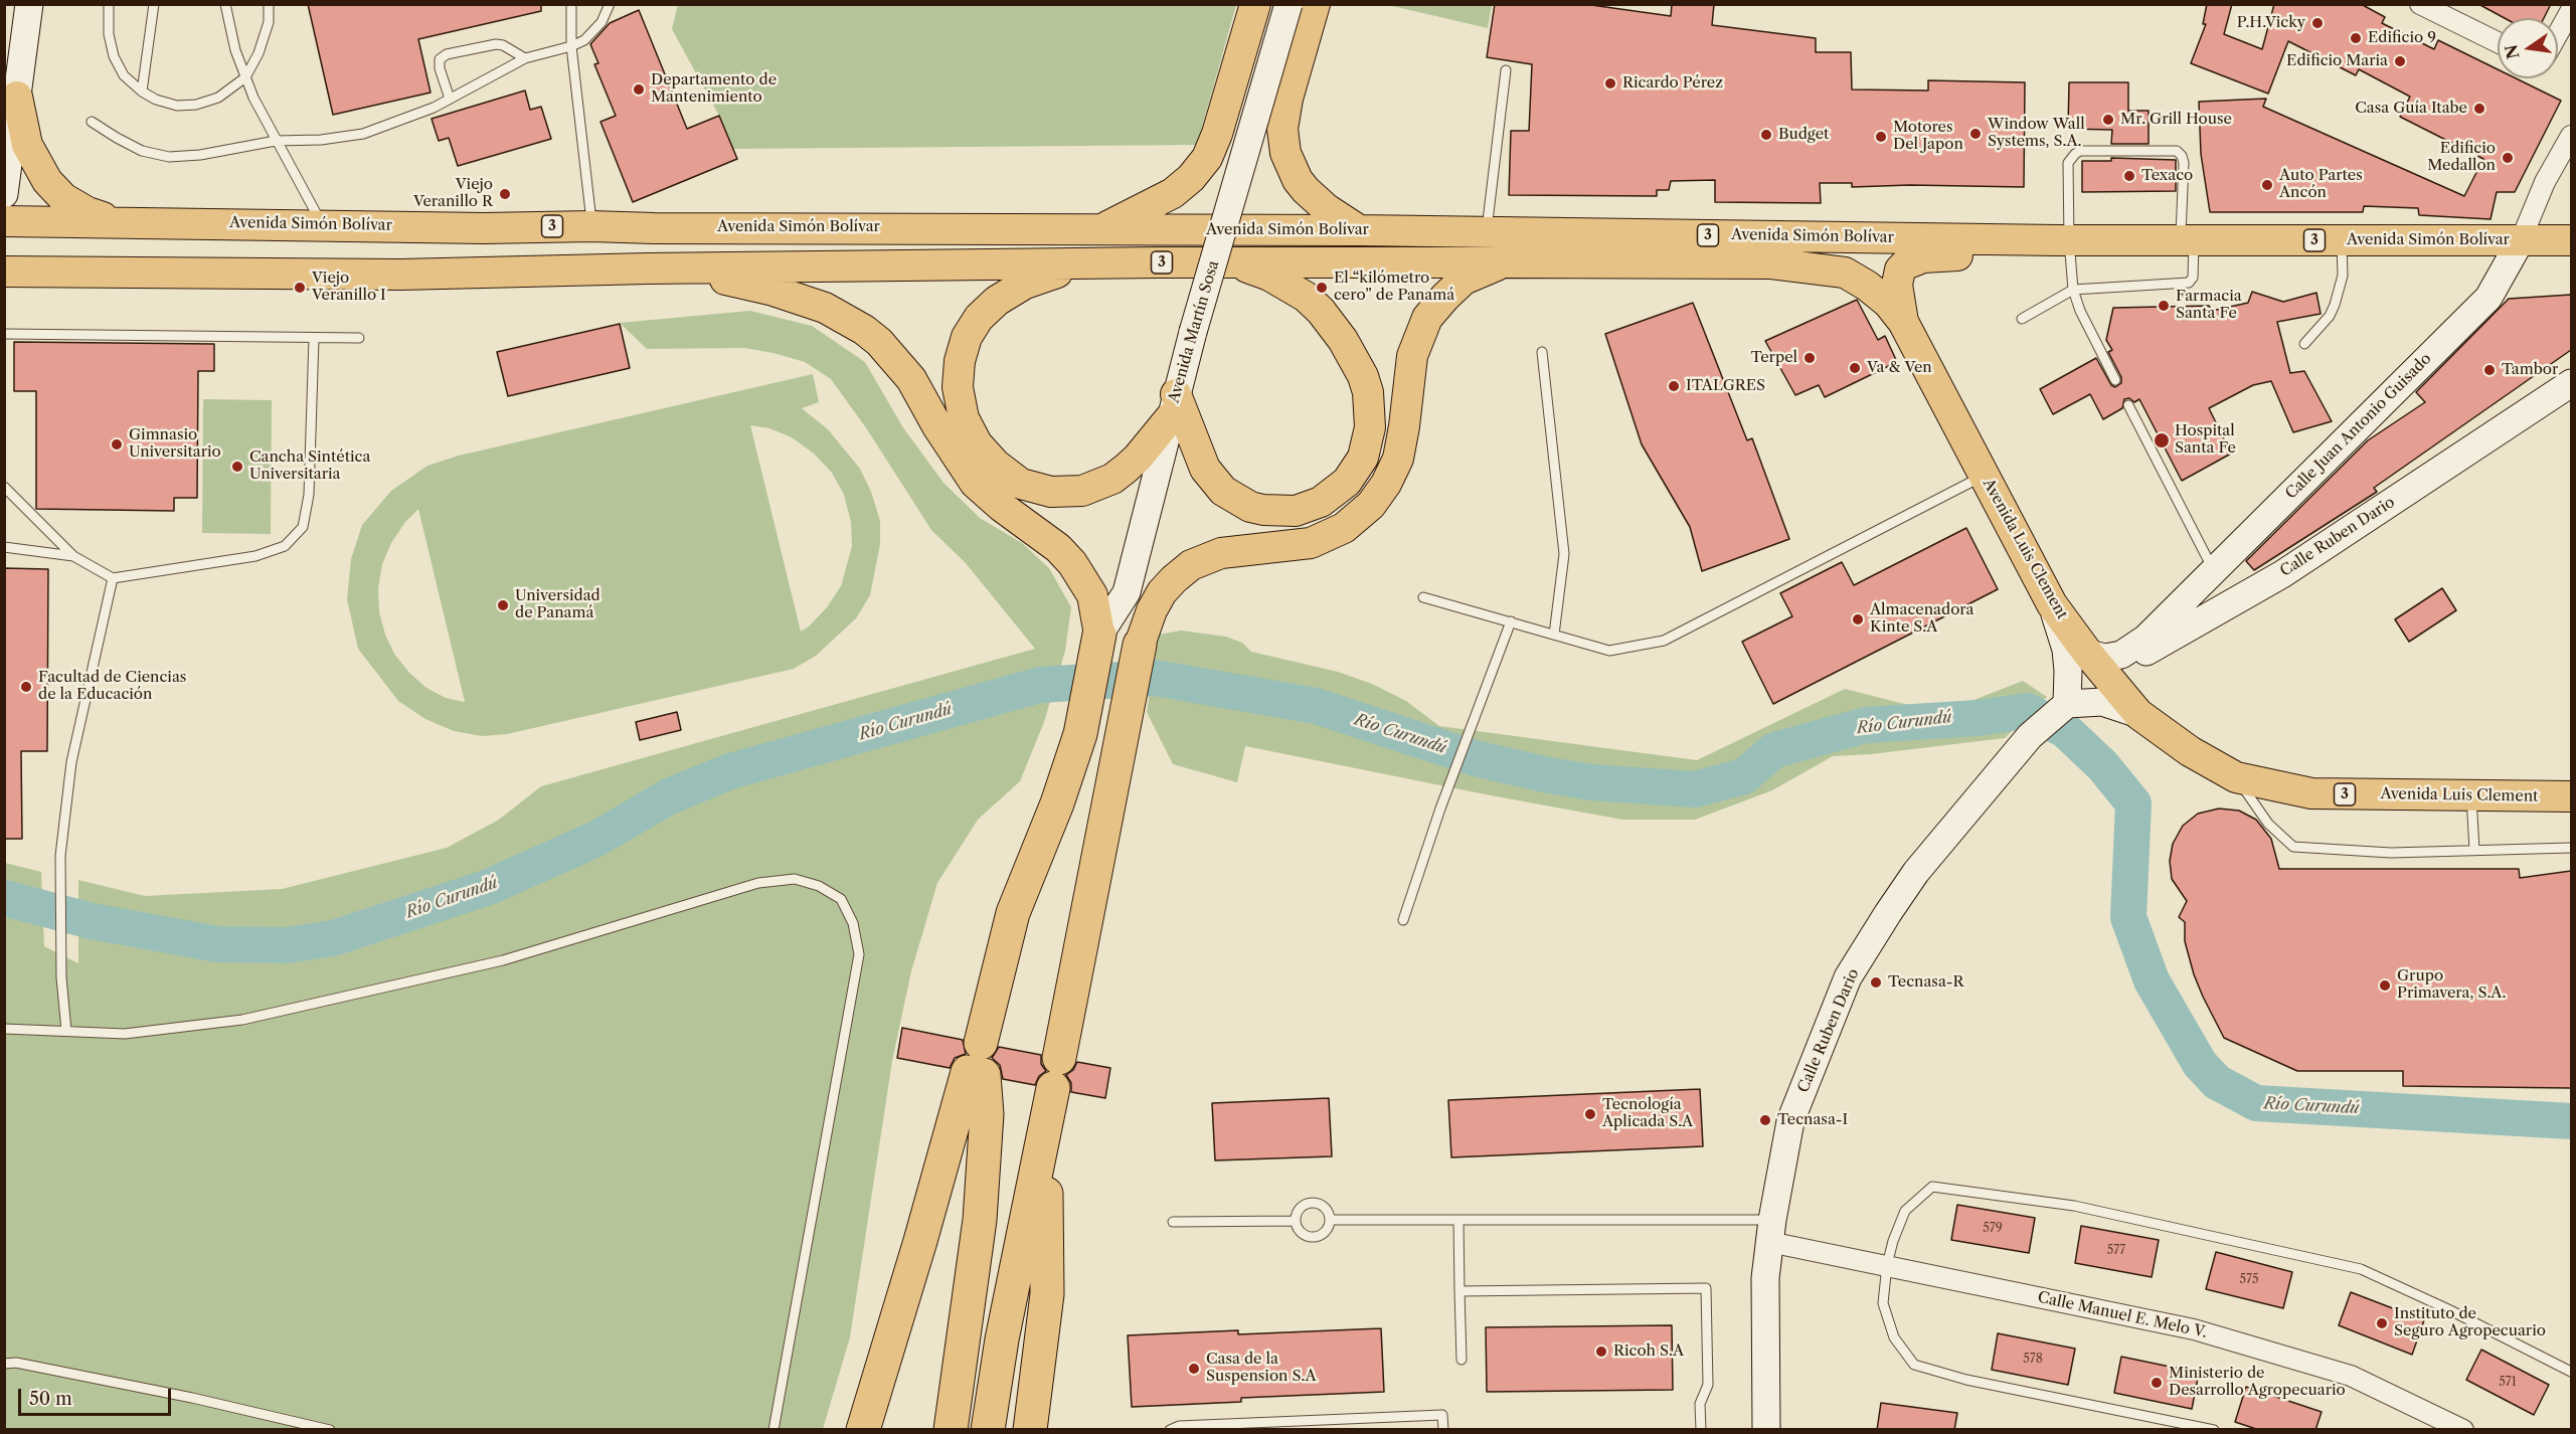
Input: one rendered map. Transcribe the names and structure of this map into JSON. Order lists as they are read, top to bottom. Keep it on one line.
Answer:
{"streets":{"main road":["Avenida Simón Bolívar","3","Avenida Luis Clement"],"street":["Avenida Martín Sosa","Calle Juan Antonio Guisado","Calle Ruben Dario","Calle Manuel E. Melo V."]},"crossings":[["Avenida Simón Bolívar","Calle Juan Antonio Guisado"],["Avenida Simón Bolívar","Avenida Luis Clement"],["Calle Juan Antonio Guisado","Avenida Luis Clement"],["Calle Ruben Dario","Avenida Luis Clement"],["Calle Ruben Dario","Calle Manuel E. Melo V."]],"water":["Río Curundú"],"places":["P.H.Vicky","Edificio 9","Edificio Maria","Ricardo Pérez","Departamento de Mantenimiento","Casa Guía Itabe","Mr. Grill House","Window Wall Systems, S.A.","Budget","Motores Del Japon","Edificio Medallon","Texaco","Auto Partes Ancón","Viejo Veranillo R","Viejo Veranillo I","El “kilómetro cero” de Panamá","Farmacia Santa Fe","Terpel","Va & Ven","Tambor","ITALGRES","Hospital Santa Fe","Gimnasio Universitario","Cancha Sintética Universitaria","Universidad de Panamá","Almacenadora Kinte S.A","Facultad de Ciencias de la Educación","Tecnasa-R","Grupo Primavera, S.A.","Tecnología Aplicada S.A","Tecnasa-I","Instituto de Seguro Agropecuario","Ricoh S.A","Casa de la Suspension S.A","Ministerio de Desarrollo Agropecuario"],"house_numbers":["579","577","575","578","571"],"scale_bar":"50 m","north":"left"}
